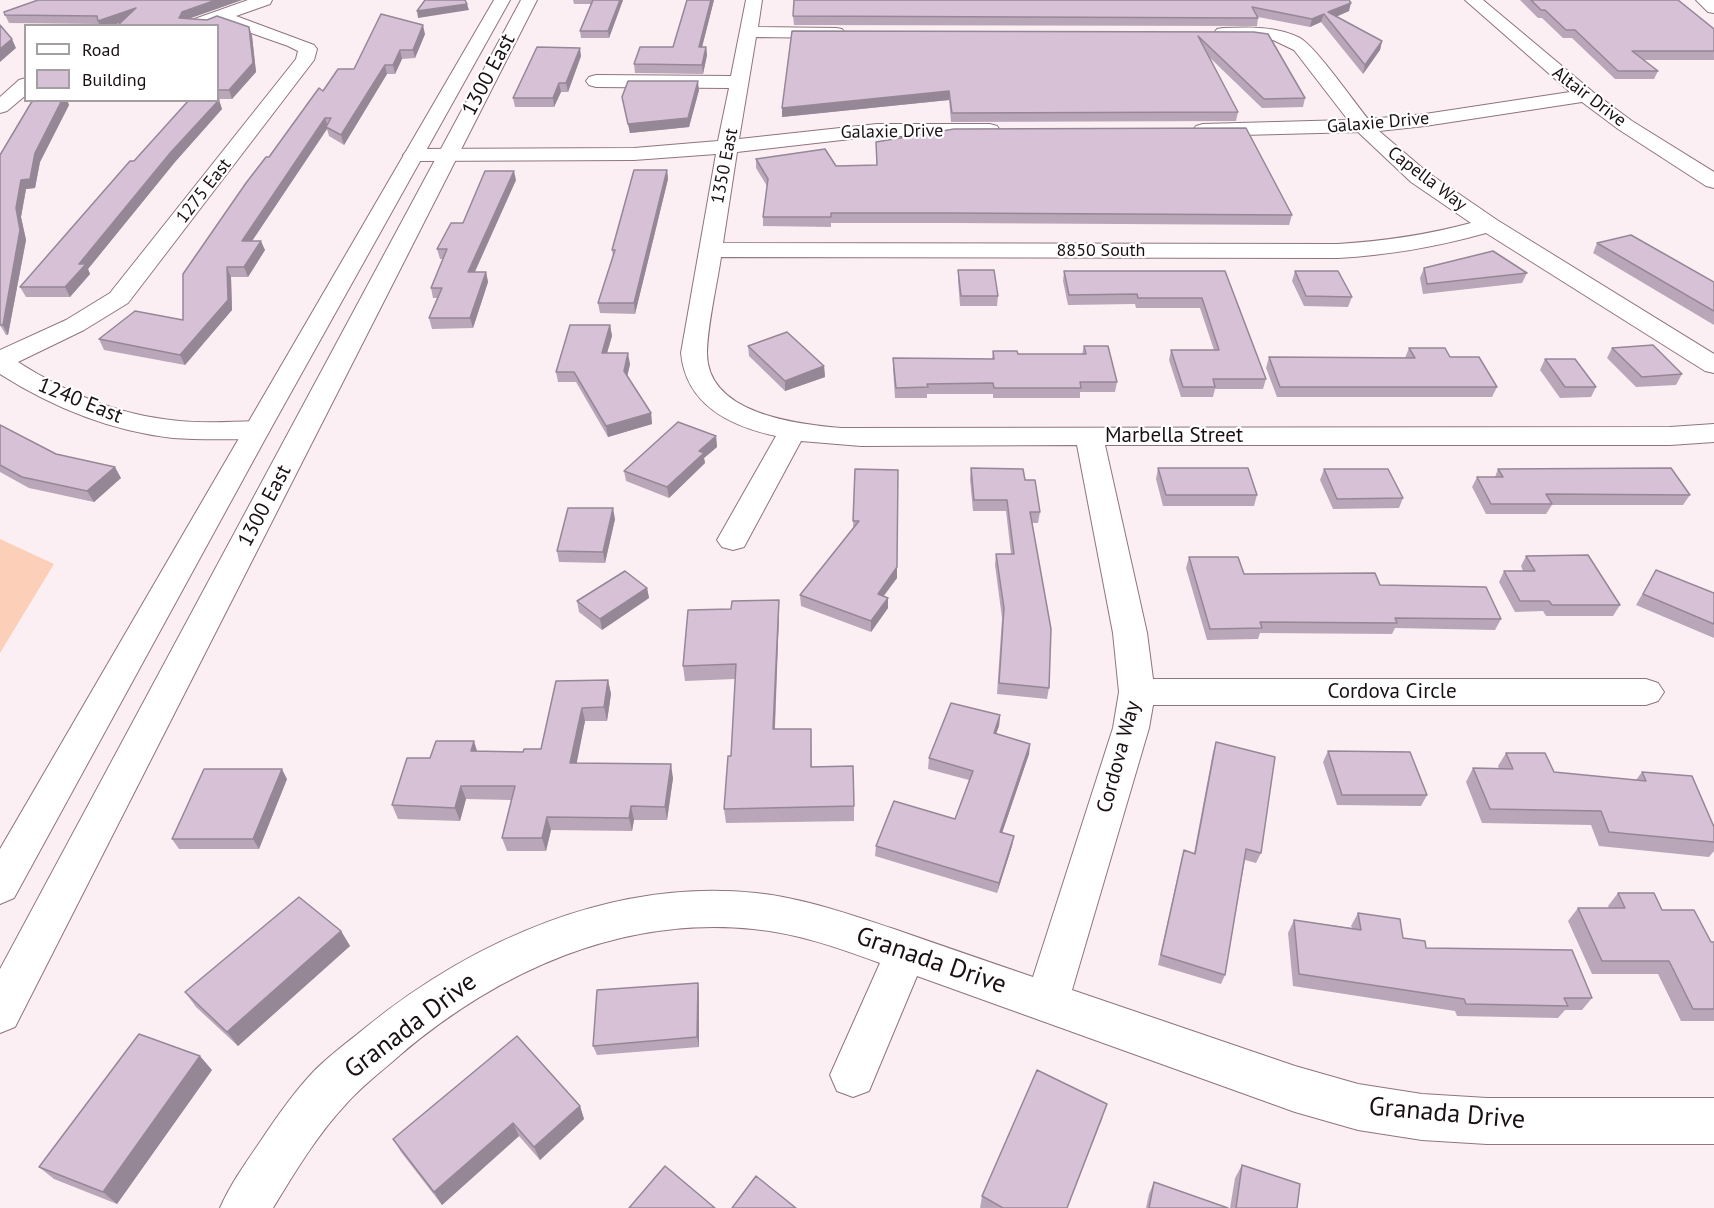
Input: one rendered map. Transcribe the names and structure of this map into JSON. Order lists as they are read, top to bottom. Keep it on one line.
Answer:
{"streets":{"street":["1300 East","Altair Drive","Galaxie Drive","1350 East","Capella Way","1275 East","8850 South","1240 East","Marbella Street","Cordova Circle","Cordova Way","Granada Drive"]},"crossings":[["1300 East","Galaxie Drive"],["1300 East","1240 East"],["Altair Drive","Galaxie Drive"],["Galaxie Drive","1350 East"],["Galaxie Drive","Capella Way"],["1350 East","8850 South"],["1350 East","Marbella Street"],["Capella Way","8850 South"],["1275 East","1240 East"],["Marbella Street","Cordova Way"],["Cordova Circle","Cordova Way"],["Cordova Way","Granada Drive"]],"legend":["Road","Building"]}
